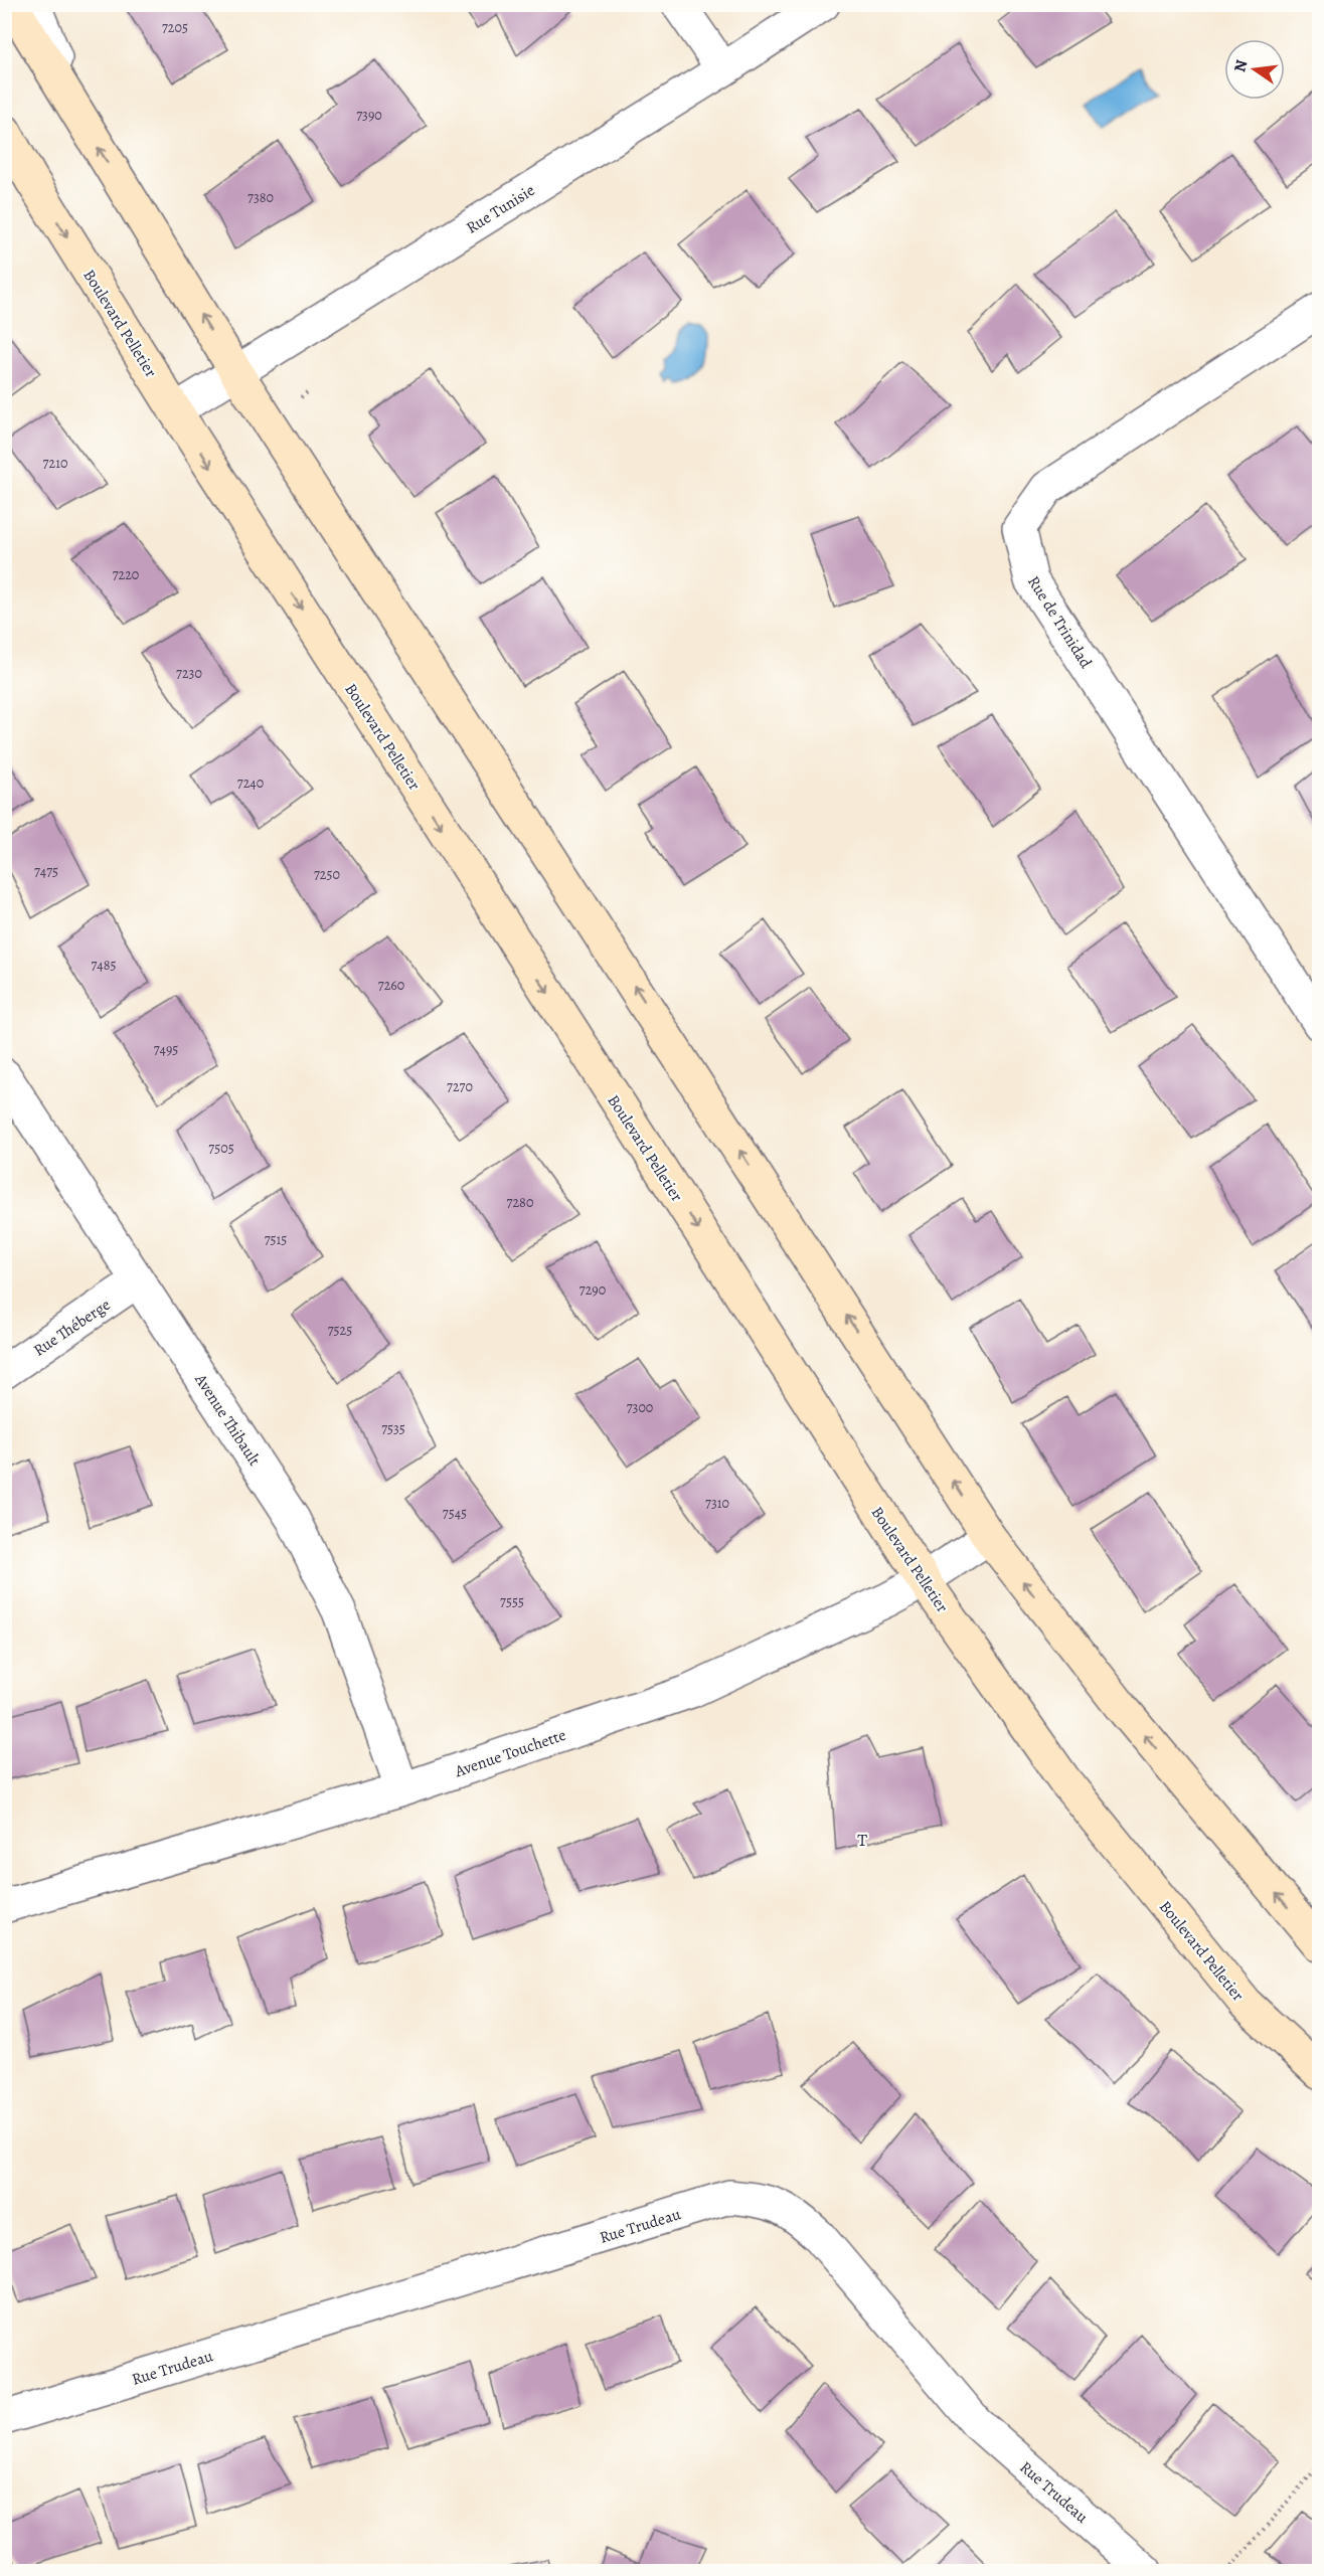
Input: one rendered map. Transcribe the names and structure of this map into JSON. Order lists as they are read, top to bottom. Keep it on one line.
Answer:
{"streets":{"street":["Rue Tunisie","Boulevard Pelletier","Rue de Trinidad","Rue Théberge","Avenue Thibault","Avenue Touchette","Rue Trudeau"]},"crossings":[["Rue Tunisie","Boulevard Pelletier"],["Boulevard Pelletier","Avenue Touchette"],["Rue Théberge","Avenue Thibault"],["Avenue Thibault","Avenue Touchette"]],"districts":["T"],"house_numbers":["7205","7390","7380","7210","7220","7230","7240","7475","7250","7485","7260","7495","7270","7505","7280","7515","7290","7525","7300","7535","7310","7545","7555"],"north":"left"}
